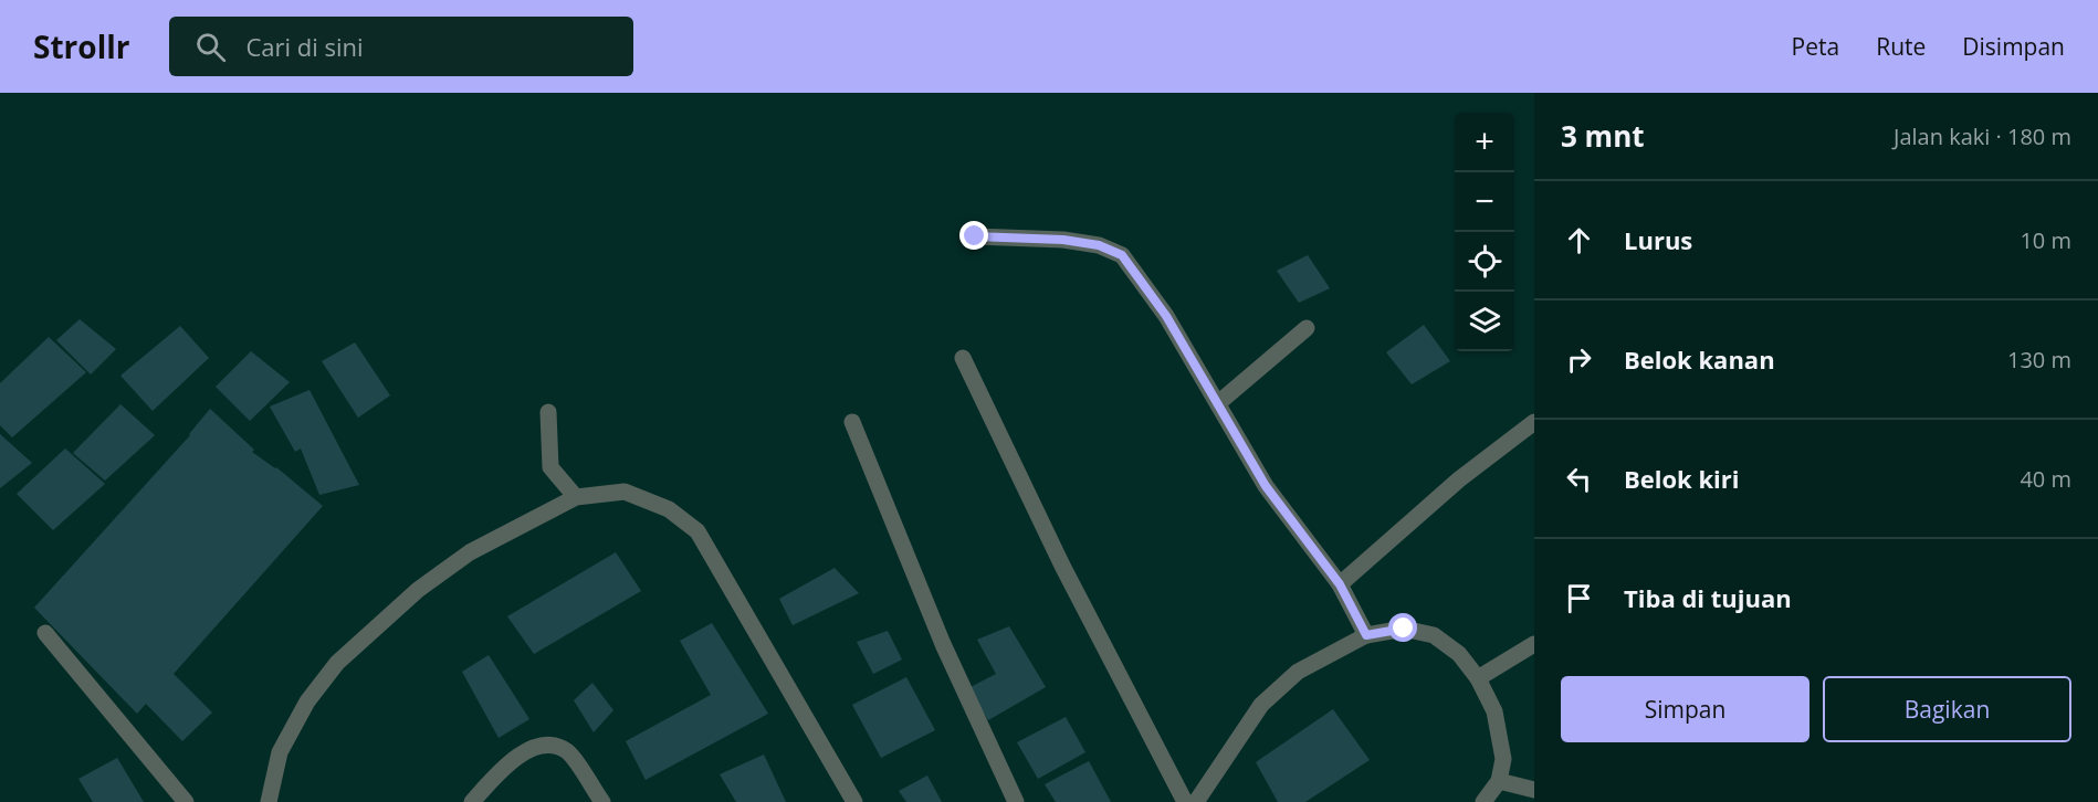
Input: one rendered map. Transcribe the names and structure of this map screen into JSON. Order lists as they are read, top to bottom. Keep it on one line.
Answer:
{"page":{"header":"Strollr","search":"Cari di sini","nav":["Peta","Rute","Disimpan"],"heading":["3 mnt","Jalan kaki · 180 m"],"map_buttons":["+","−"],"list":[["Lurus","10 m"],["Belok kanan","130 m"],["Belok kiri","40 m"],"Tiba di tujuan"],"buttons":["Simpan","Bagikan"]}}
